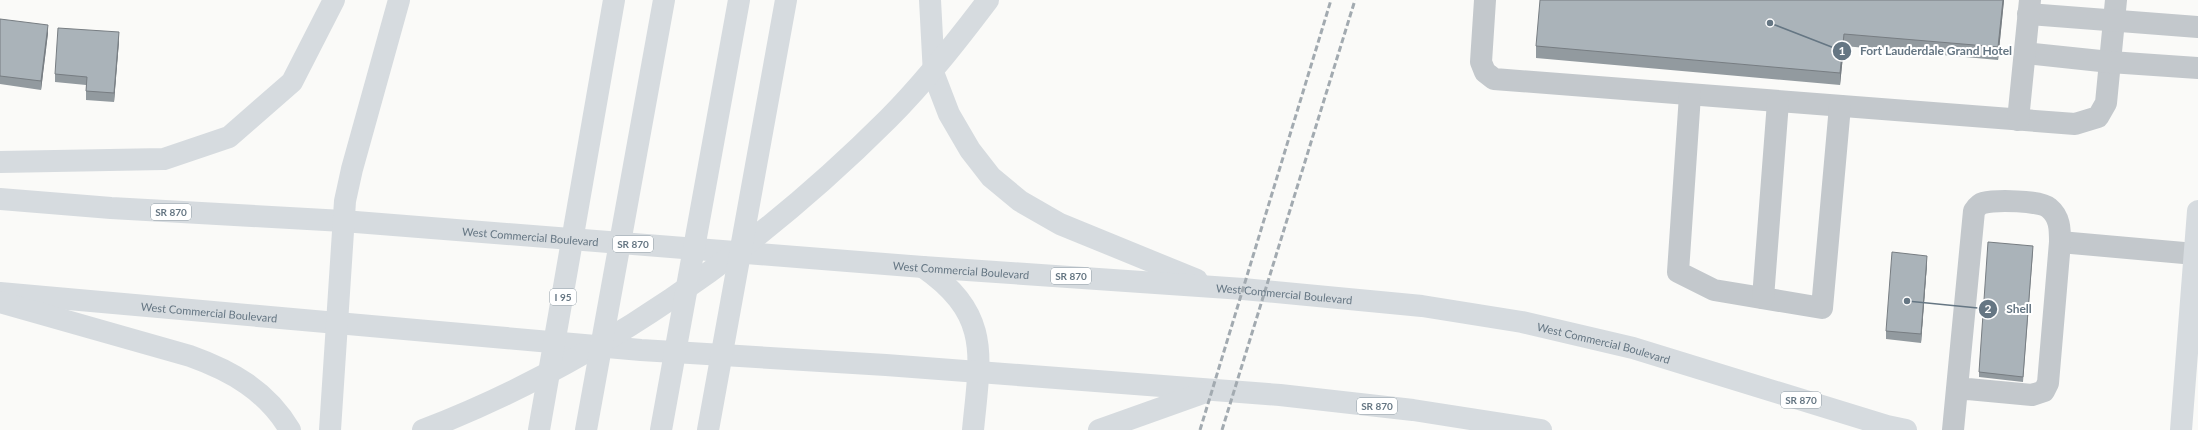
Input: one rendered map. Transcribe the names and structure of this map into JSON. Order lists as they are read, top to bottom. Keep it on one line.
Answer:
{"streets":{"main road":["SR 870","West Commercial Boulevard","I 95"]},"places":["Fort Lauderdale Grand Hotel","Shell"]}
